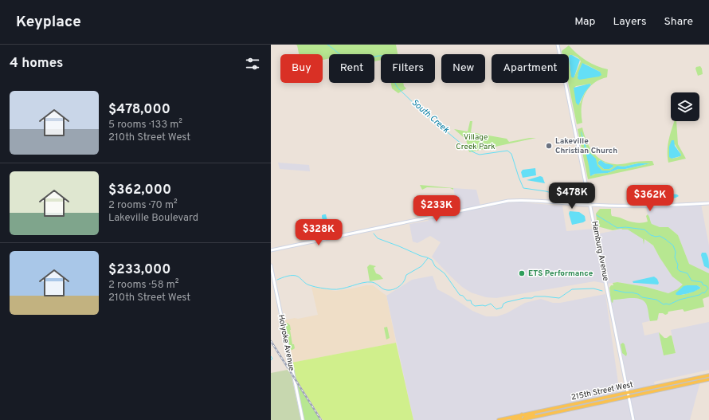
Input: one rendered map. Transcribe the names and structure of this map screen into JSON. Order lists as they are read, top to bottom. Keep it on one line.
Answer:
{"streets":{"main road":["215th Street West"],"street":["Hamburg Avenue","Holyoke Avenue"]},"crossings":[["Hamburg Avenue","215th Street West"]],"water":["South Creek"],"parks":["Village Creek Park"],"places":["Lakeville Christian Church","ETS Performance"],"page":{"header":"Keyplace","nav":["Map","Layers","Share"],"heading":"4 homes","chip":["Buy","Rent","Filters","New","Apartment"],"list":[{"name":"$478,000","note":"5 rooms · 133 m² · 210th Street West"},{"name":"$362,000","note":"2 rooms · 70 m² · Lakeville Boulevard"},{"name":"$233,000","note":"2 rooms · 58 m² · 210th Street West"}],"price":["$478K","$362K","$233K","$328K"]}}
